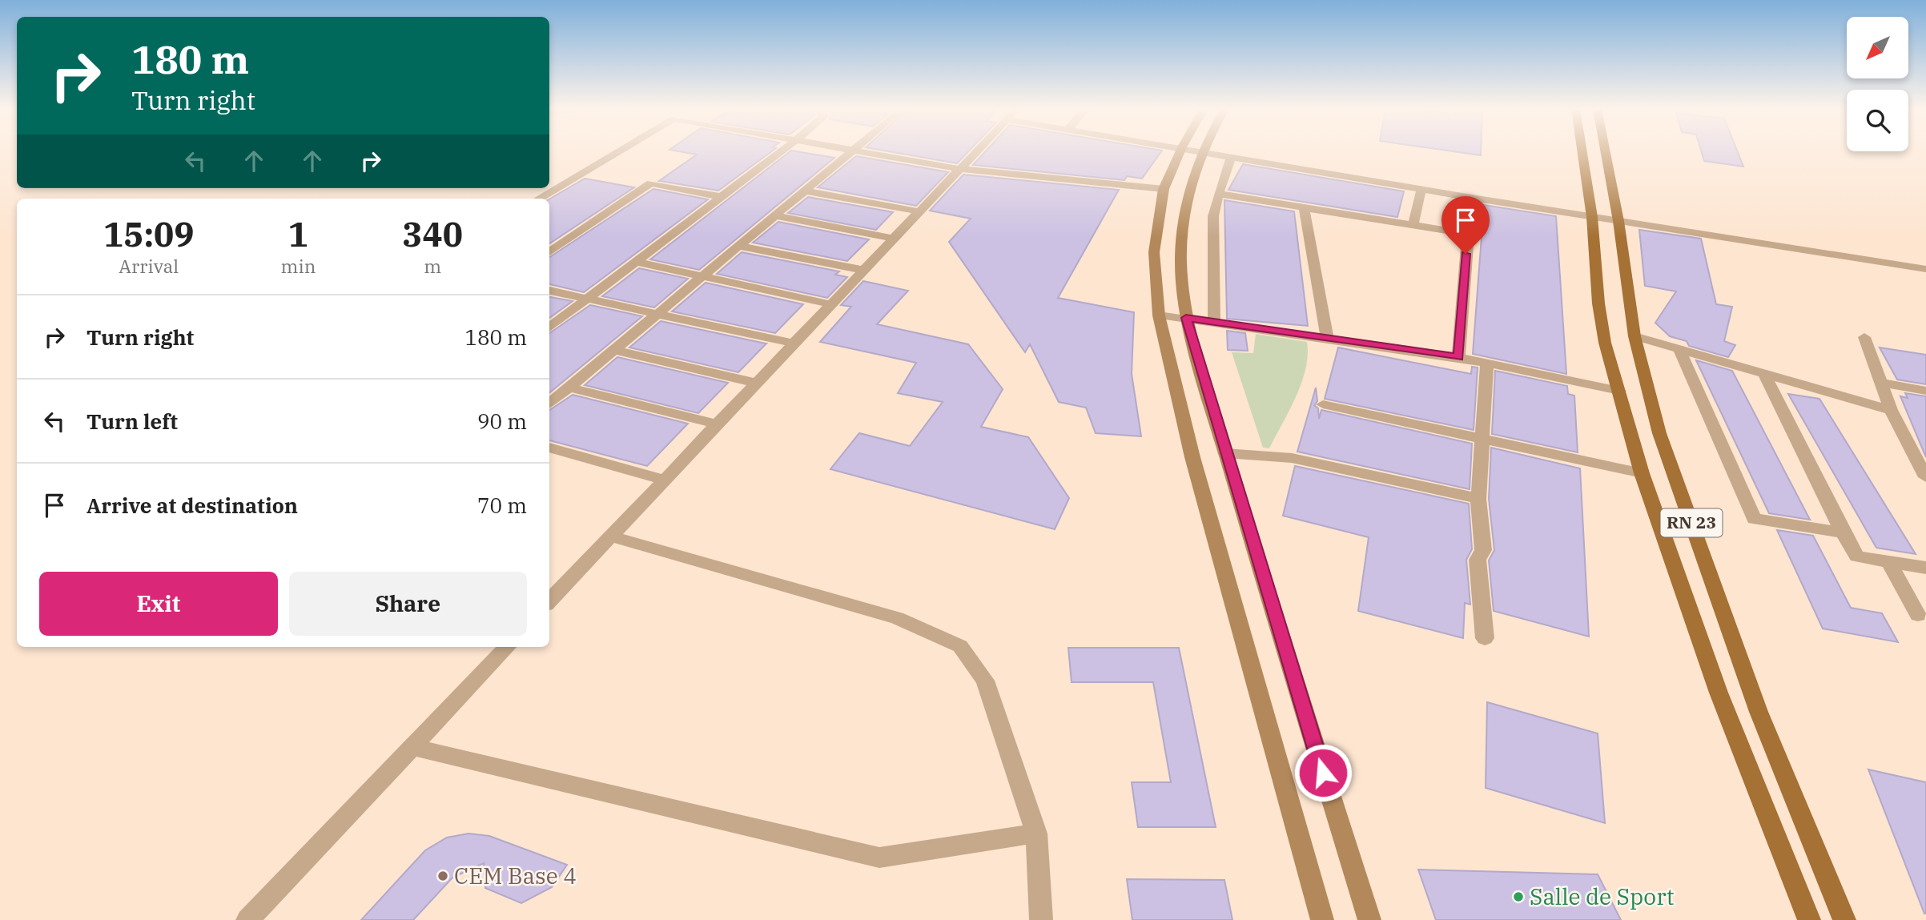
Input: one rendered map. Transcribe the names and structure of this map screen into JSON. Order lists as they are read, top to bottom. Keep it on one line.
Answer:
{"streets":{"main road":["RN 23"]},"places":["CEM Base 4","Salle de Sport"],"north":"bottom left","page":{"turn":["180 m","Turn right"],"eta":["15:09","Arrival","1","min","340","m"],"list":[{"name":"Turn right","value":"180 m"},{"name":"Turn left","value":"90 m"},{"name":"Arrive at destination","value":"70 m"}],"buttons":["Exit","Share"]}}
